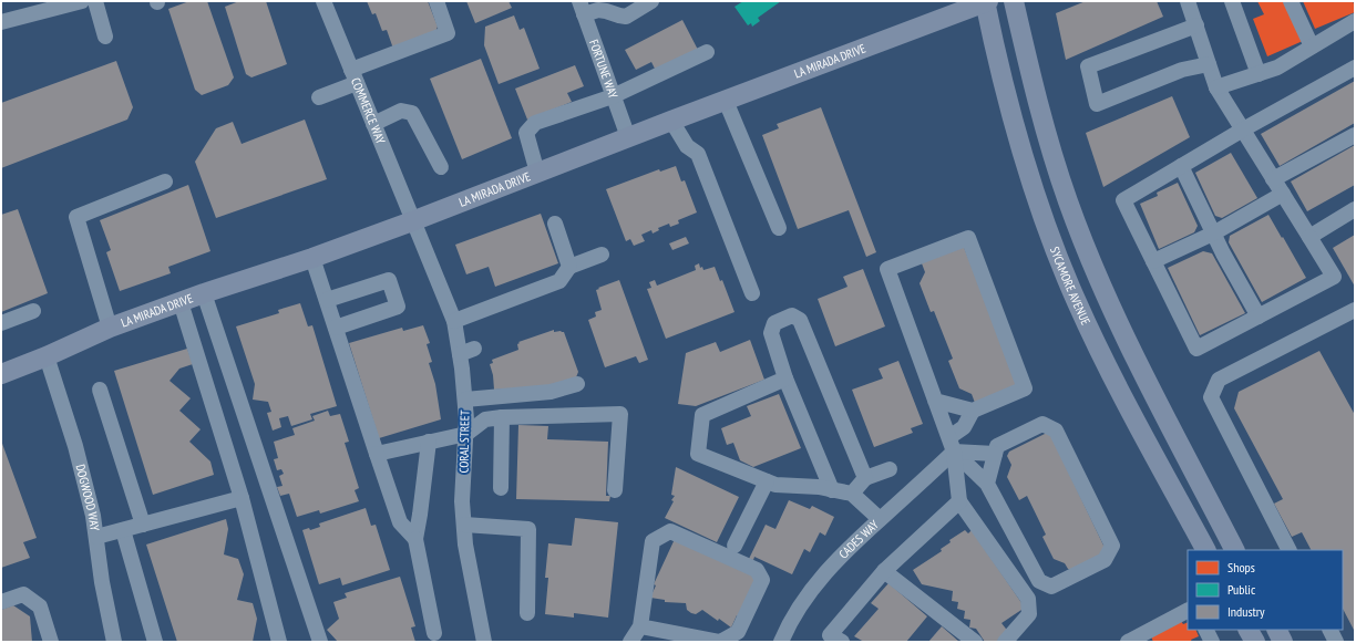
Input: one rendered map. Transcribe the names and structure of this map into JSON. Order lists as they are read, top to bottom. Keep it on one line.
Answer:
{"streets":{"main road":["LA MIRADA DRIVE","SYCAMORE AVENUE"],"street":["FORTUNE WAY","COMMERCE WAY","CORAL STREET","DOGWOOD WAY","CADES WAY"]},"crossings":[["LA MIRADA DRIVE","FORTUNE WAY"],["LA MIRADA DRIVE","COMMERCE WAY"],["LA MIRADA DRIVE","SYCAMORE AVENUE"],["LA MIRADA DRIVE","CORAL STREET"],["LA MIRADA DRIVE","DOGWOOD WAY"],["COMMERCE WAY","CORAL STREET"]],"legend":["Shops","Public","Industry"]}
